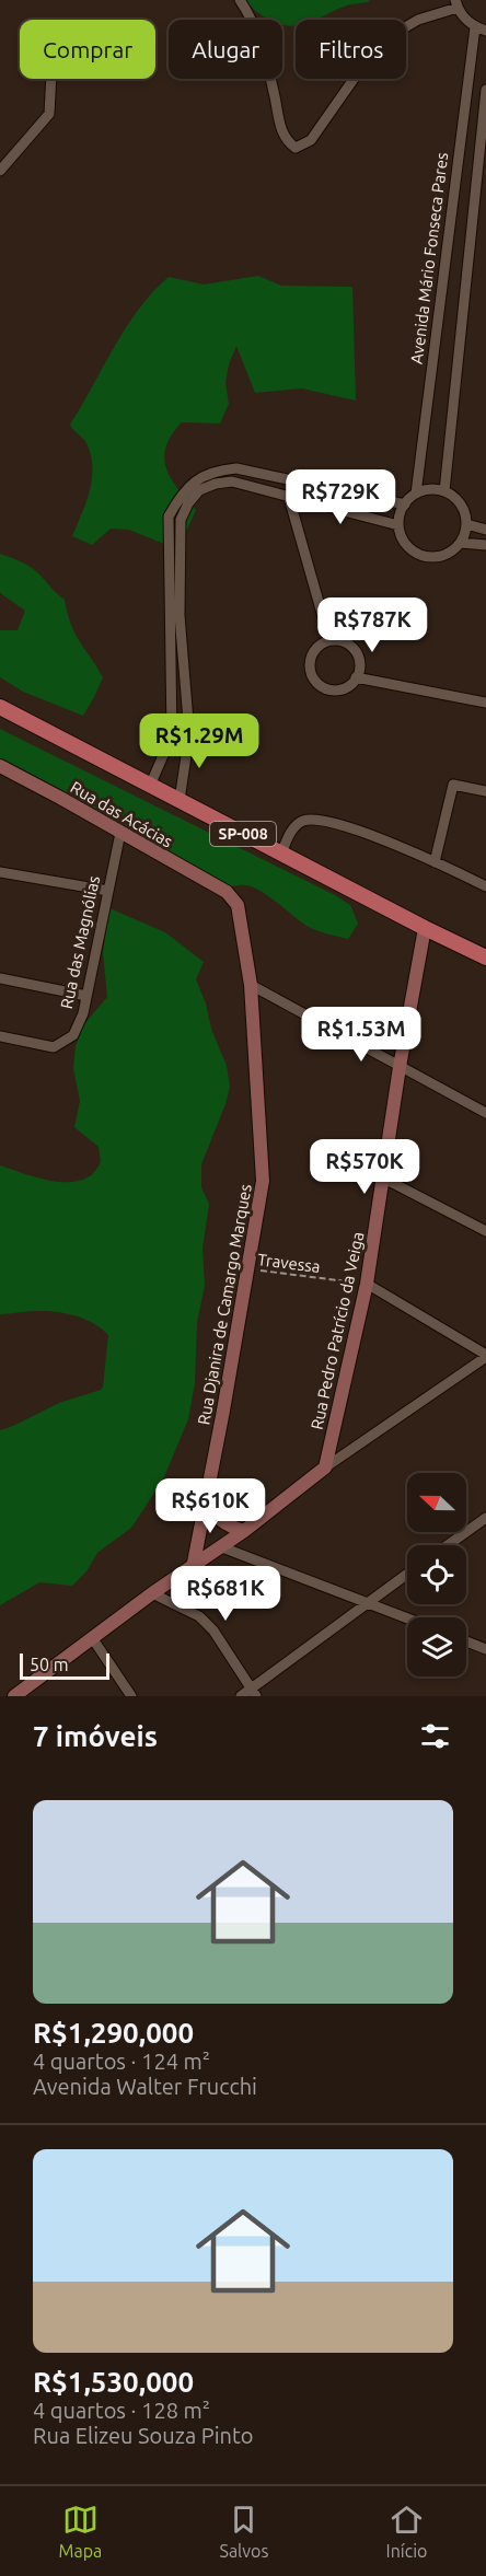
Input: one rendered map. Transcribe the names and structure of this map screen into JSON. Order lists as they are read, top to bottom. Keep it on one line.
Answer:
{"streets":{"main road":["SP-008"],"street":["Avenida Mário Fonseca Pares","Rua das Acácias","Rua das Magnólias","Rua Djanira de Camargo Marques","Rua Pedro Patrício da Veiga"],"path":["Travessa"]},"crossings":[["Rua das Acácias","Rua das Magnólias"],["Rua das Acácias","Rua Djanira de Camargo Marques"],["SP-008","Rua Pedro Patrício da Veiga"],["Travessa","Rua Djanira de Camargo Marques"],["Travessa","Rua Pedro Patrício da Veiga"]],"scale_bar":"50 m","north":"left","page":{"chip":["Comprar","Alugar","Filtros"],"price":["R$729K","R$787K","R$1.29M","R$1.53M","R$570K","R$610K","R$681K"],"scale":"50 m","heading":"7 imóveis","list":[{"name":"R$1,290,000","note":"4 quartos · 124 m² · Avenida Walter Frucchi"},{"name":"R$1,530,000","note":"4 quartos · 128 m² · Rua Elizeu Souza Pinto"}],"tabs":["Mapa","Salvos","Início"]}}
